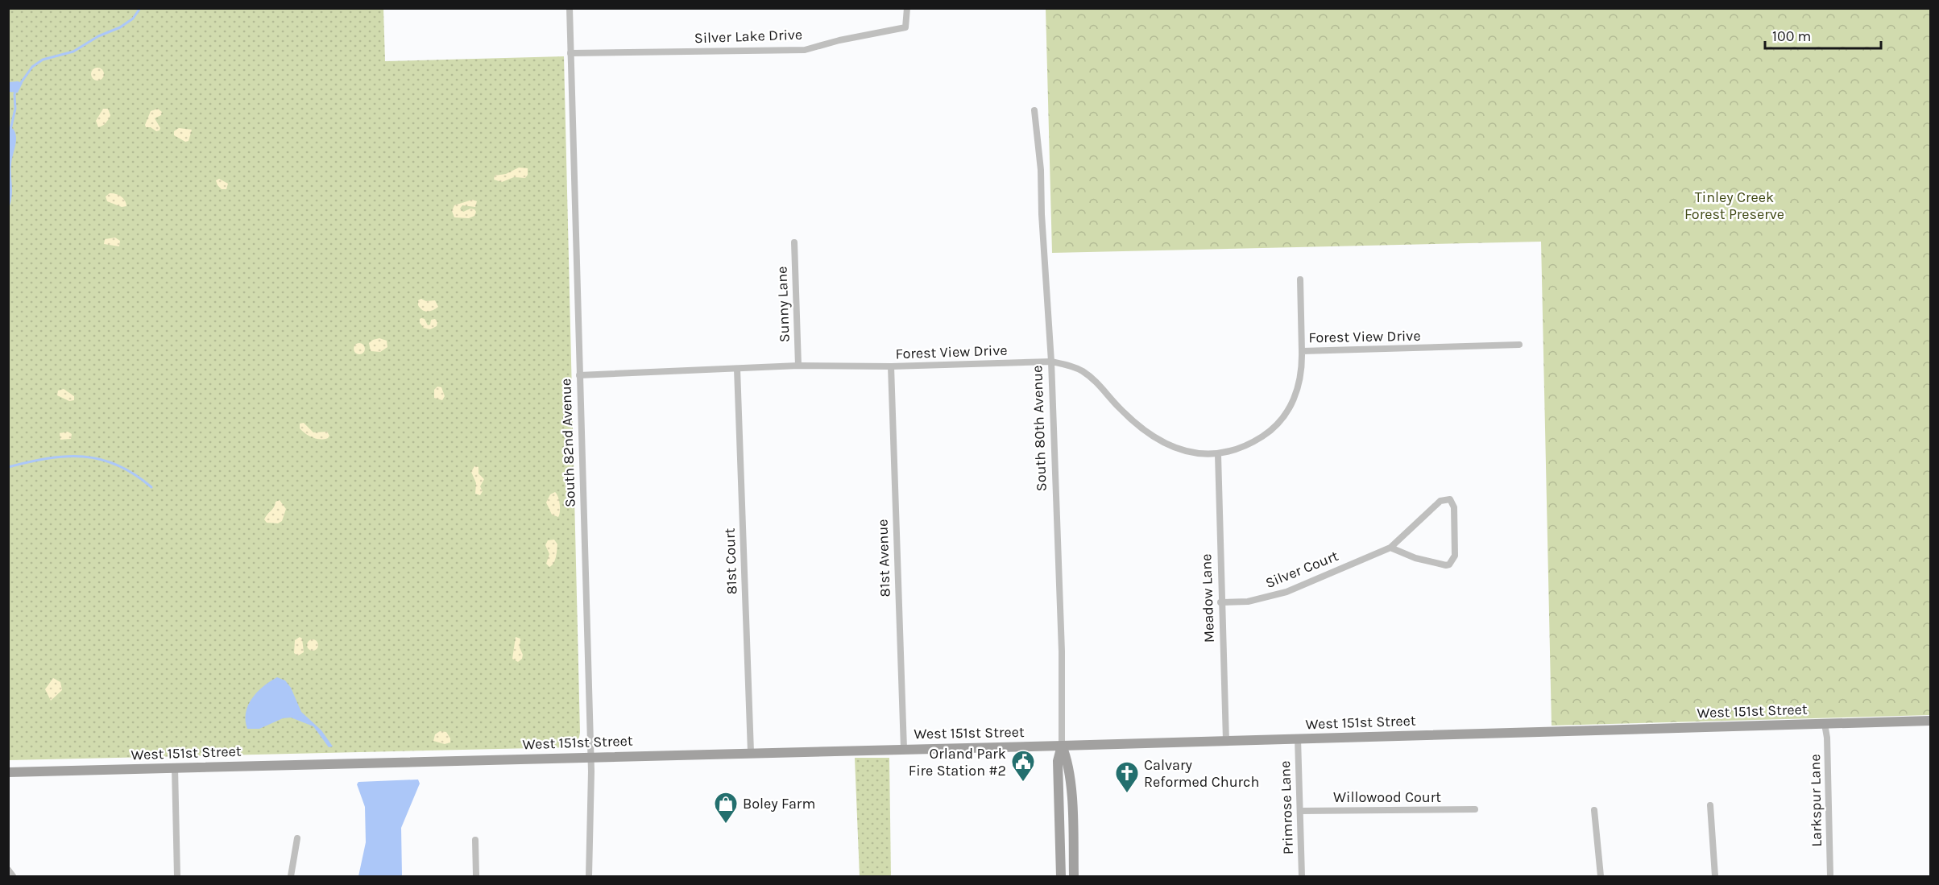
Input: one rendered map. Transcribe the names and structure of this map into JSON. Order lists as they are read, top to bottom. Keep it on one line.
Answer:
{"streets":{"street":["Silver Lake Drive","Sunny Lane","Forest View Drive","South 80th Avenue","South 82nd Avenue","81st Avenue","81st Court","Silver Court","Meadow Lane","West 151st Street","Willowood Court","Larkspur Lane","Primrose Lane"]},"crossings":[["Silver Lake Drive","South 82nd Avenue"],["Sunny Lane","Forest View Drive"],["Forest View Drive","South 80th Avenue"],["Forest View Drive","South 82nd Avenue"],["Forest View Drive","81st Avenue"],["Forest View Drive","81st Court"],["Forest View Drive","Meadow Lane"],["South 80th Avenue","West 151st Street"],["South 82nd Avenue","West 151st Street"],["81st Avenue","West 151st Street"],["81st Court","West 151st Street"],["Silver Court","Meadow Lane"],["Meadow Lane","West 151st Street"],["West 151st Street","Larkspur Lane"],["West 151st Street","Primrose Lane"],["Willowood Court","Primrose Lane"]],"parks":["Tinley Creek Forest Preserve"],"places":{"public building":["Orland Park Fire Station #2"],"church":["Calvary Reformed Church"],"shop":["Boley Farm"]},"scale_bar":"100 m"}
